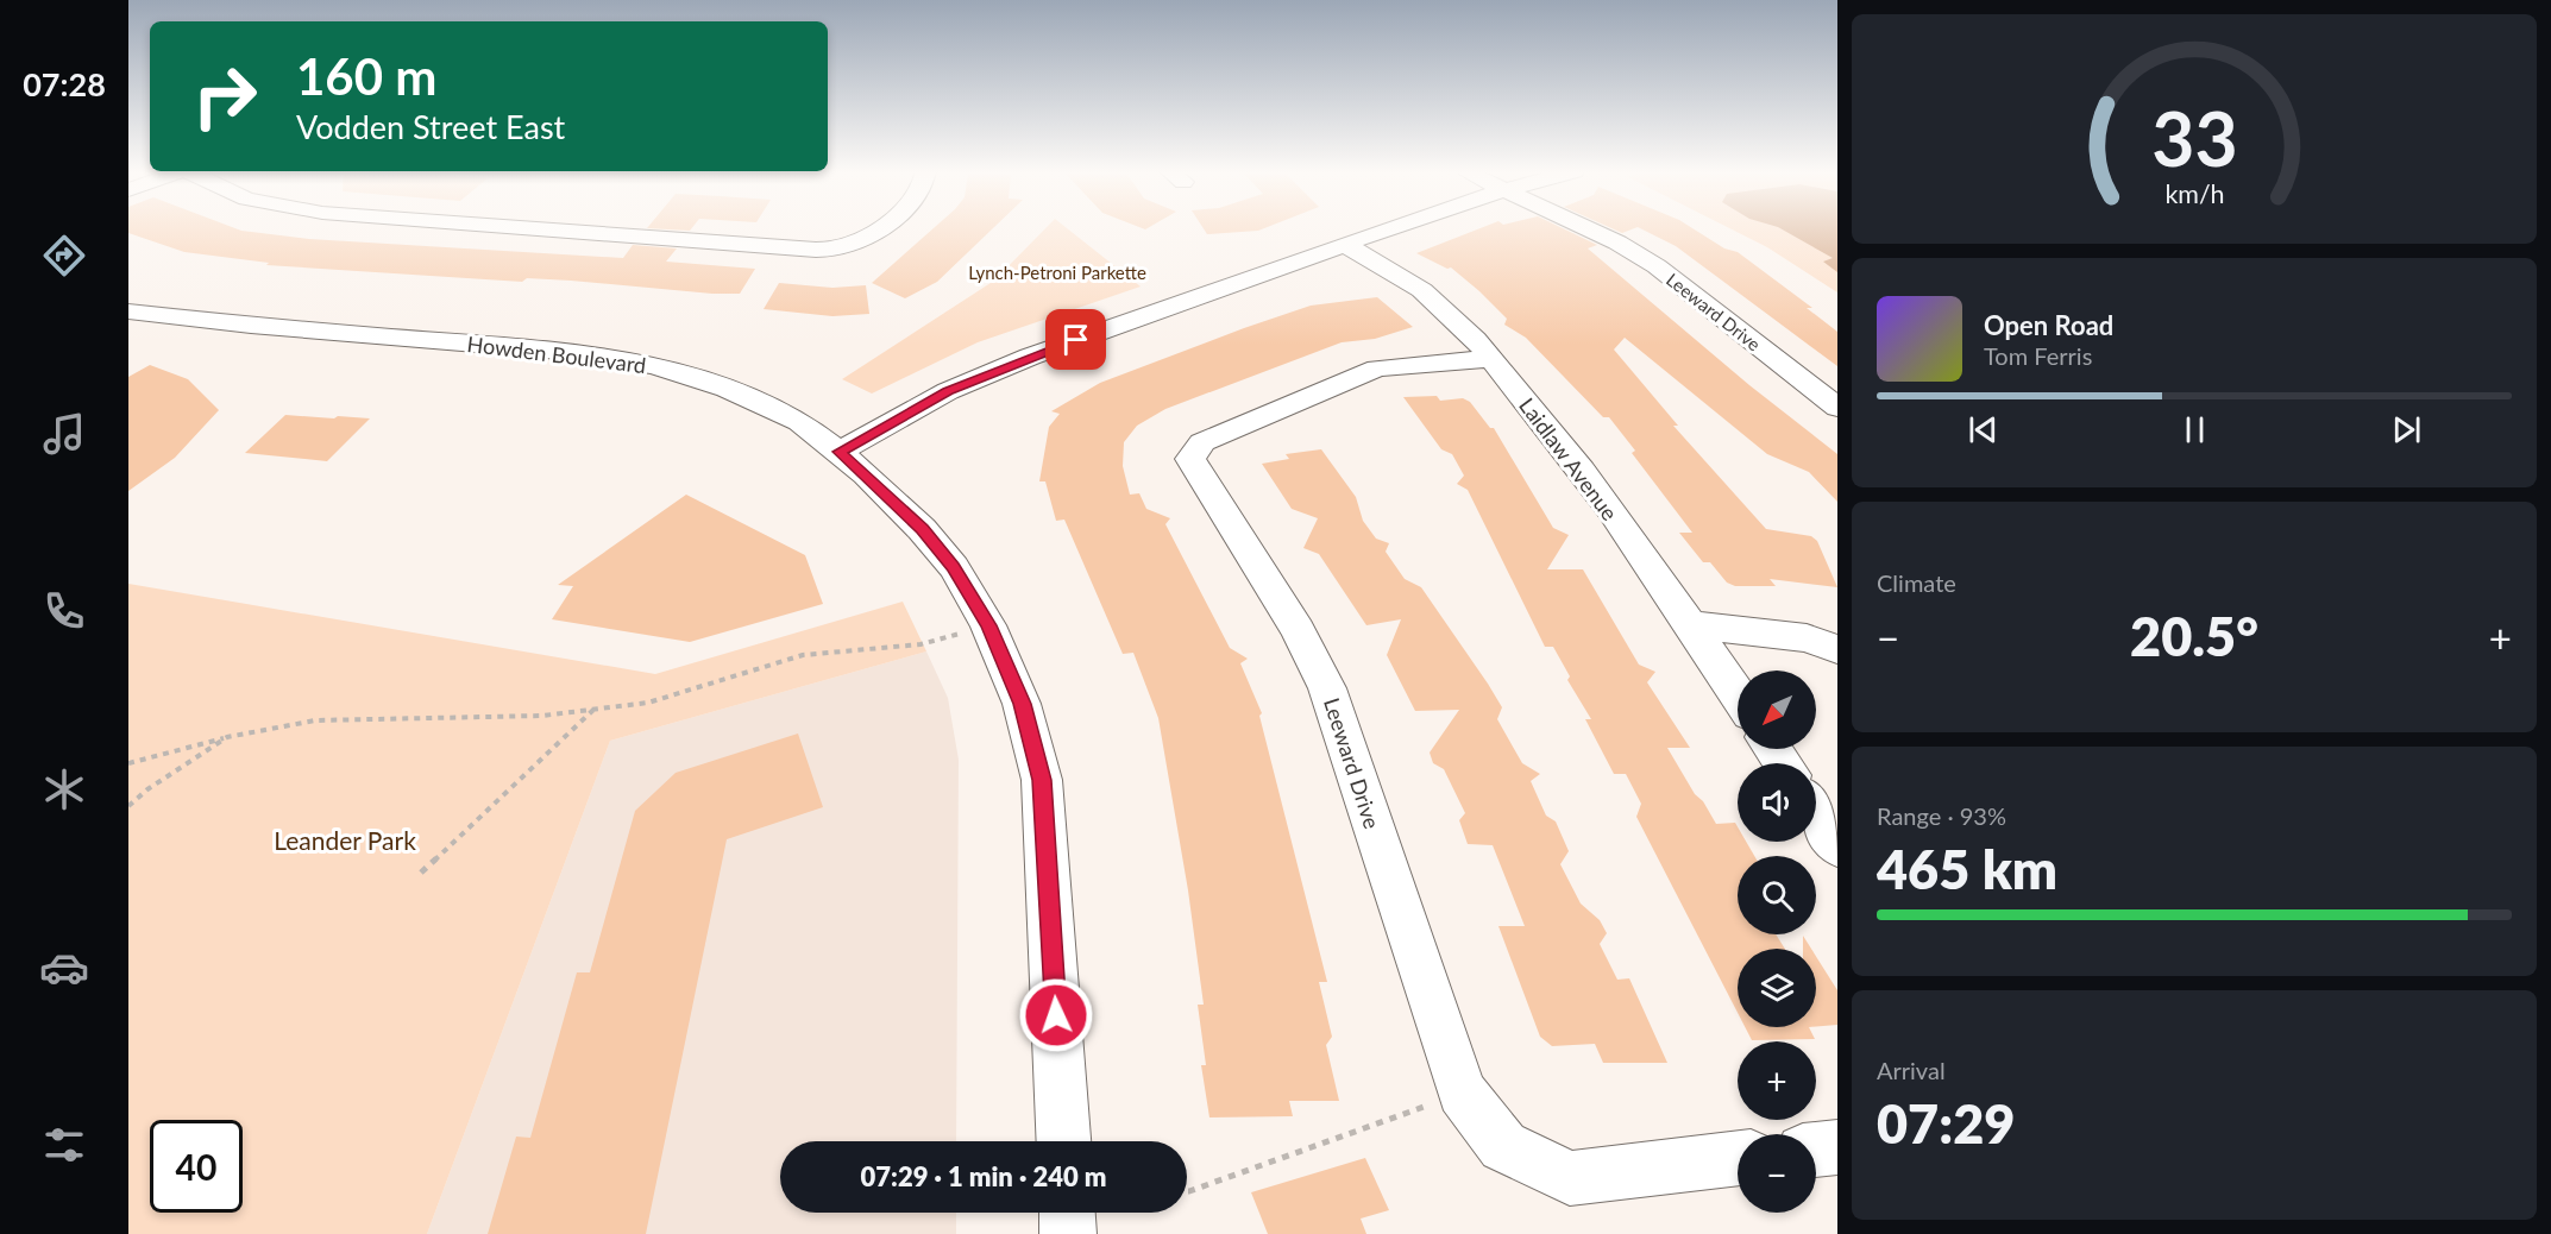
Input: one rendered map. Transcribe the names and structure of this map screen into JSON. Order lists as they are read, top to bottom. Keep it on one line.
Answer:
{"streets":{"street":["Leeward Drive","Howden Boulevard","Laidlaw Avenue"]},"crossings":[["Leeward Drive","Laidlaw Avenue"]],"parks":["Lynch-Petroni Parkette","Leander Park"],"north":"bottom left","page":{"tabs":"07:28","turn":["160 m","Vodden Street East"],"song":["Open Road","Tom Ferris"],"tile":["Climate",["Range · 93%","465 km"],["Arrival","07:29"]],"heat":["−","20.5°","+"],"map_buttons":["+","−"],"limit":"40","trip":"07:29 · 1 min · 240 m","gauge":["33","km/h"]}}
